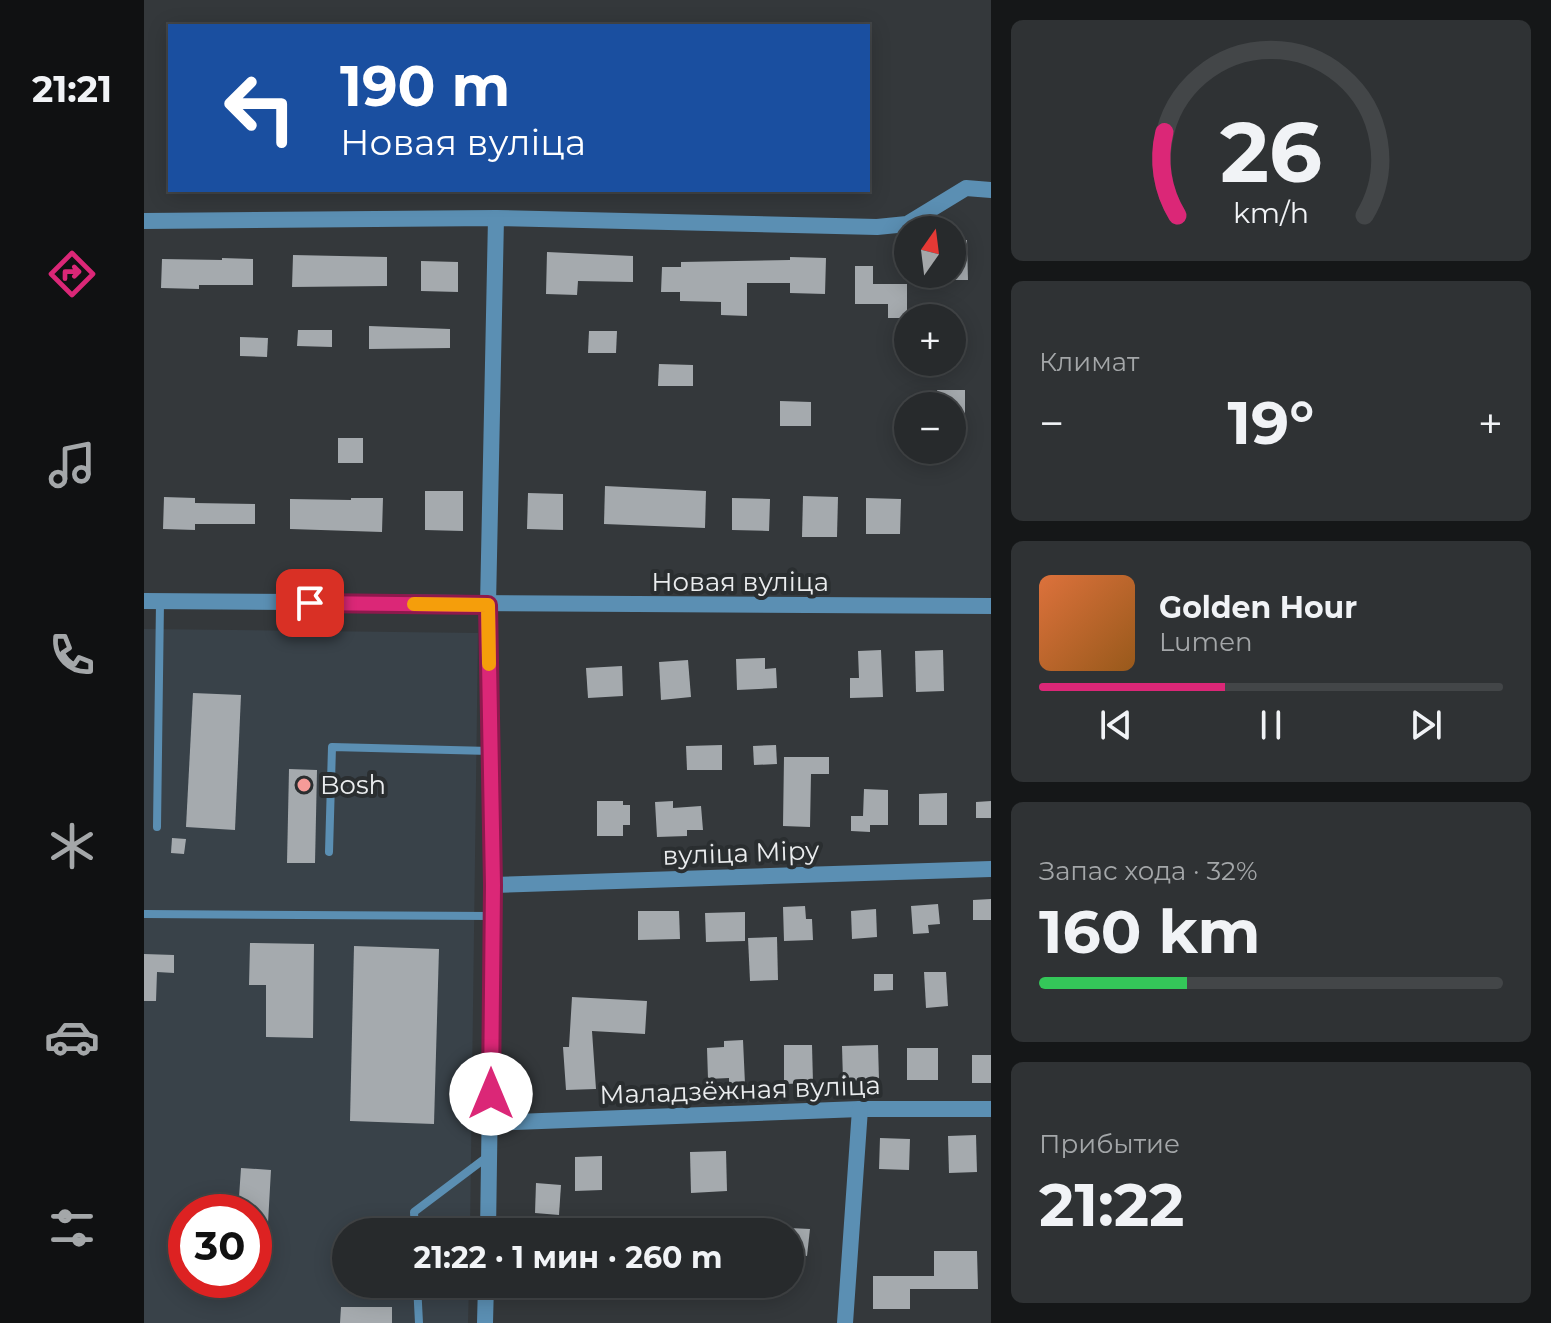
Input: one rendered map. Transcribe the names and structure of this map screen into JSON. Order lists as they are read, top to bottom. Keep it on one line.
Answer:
{"streets":{"street":["Новая вуліца","вуліца Міру","Маладзёжная вуліца"]},"places":["Bosh"],"north":"top","page":{"tabs":"21:21","turn":["190 m","Новая вуліца"],"map_buttons":["+","−"],"tile":["Климат",["Запас хода · 32%","160 km"],["Прибытие","21:22"]],"heat":["−","19°","+"],"song":["Golden Hour","Lumen"],"limit":"30","trip":"21:22 · 1 мин · 260 m","gauge":["26","km/h"]}}
